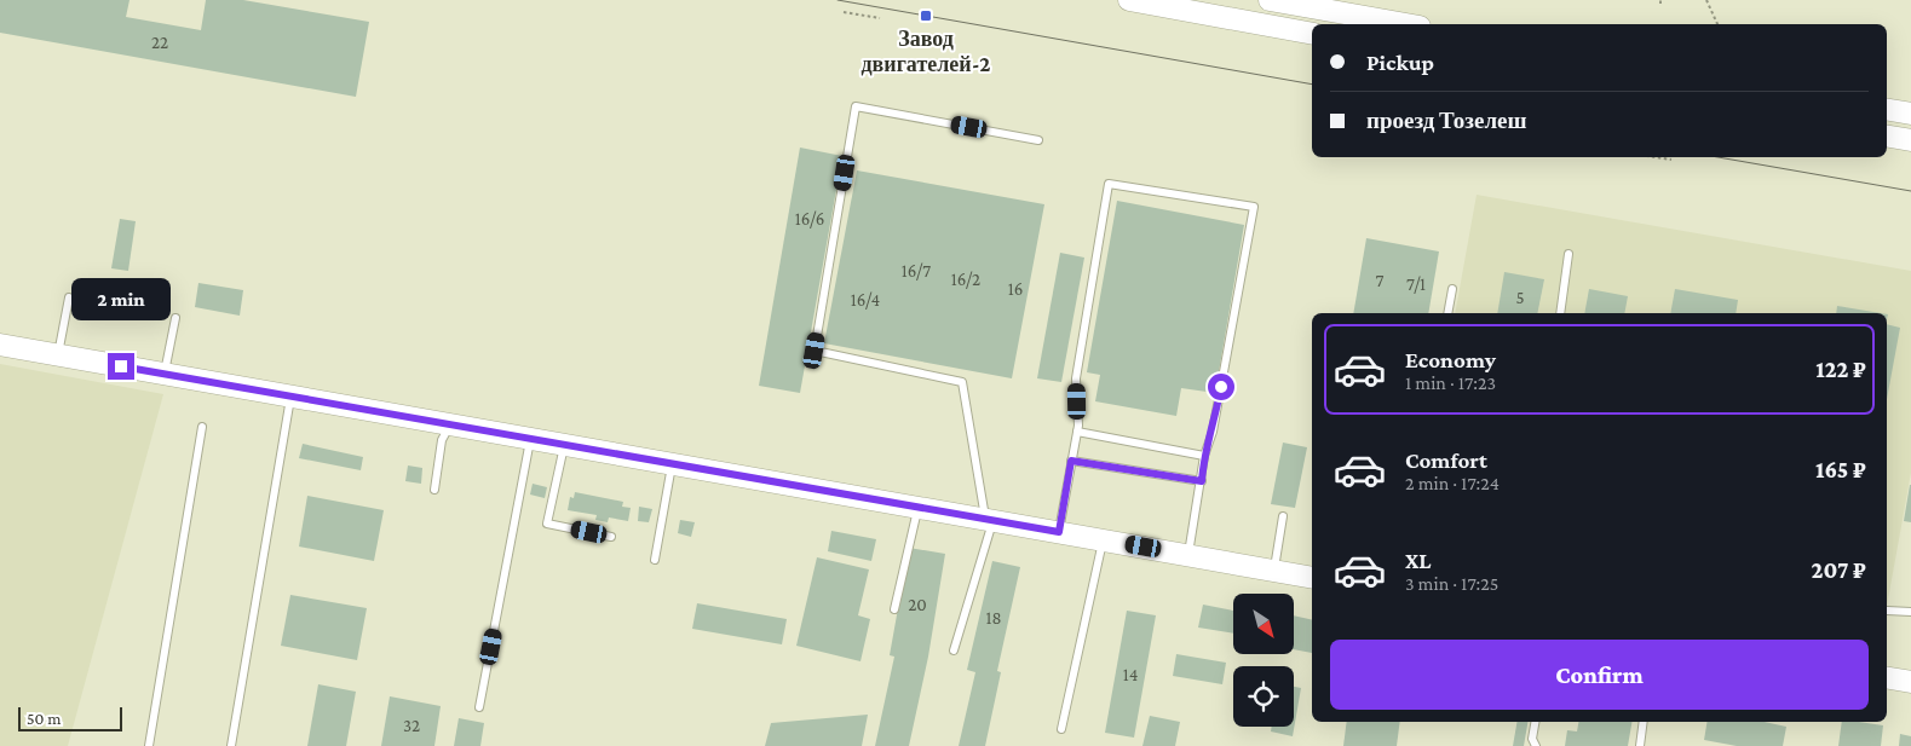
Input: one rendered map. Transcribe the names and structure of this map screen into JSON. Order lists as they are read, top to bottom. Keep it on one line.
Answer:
{"places":{"transit":["Завод двигателей-2"]},"house_numbers":["22","16/6","16/7","16/2","7","7/1","16","5","16/4","20","18","14","32"],"scale_bar":"50 m","north":"bottom right","page":{"banner":["Pickup","проезд Тозелеш"],"bubble":"2 min","list":[{"name":"Economy","note":"1 min · 17:23","value":"122 ₽"},{"name":"Comfort","note":"2 min · 17:24","value":"165 ₽"},{"name":"XL","note":"3 min · 17:25","value":"207 ₽"}],"buttons":"Confirm","scale":"50 m"}}
